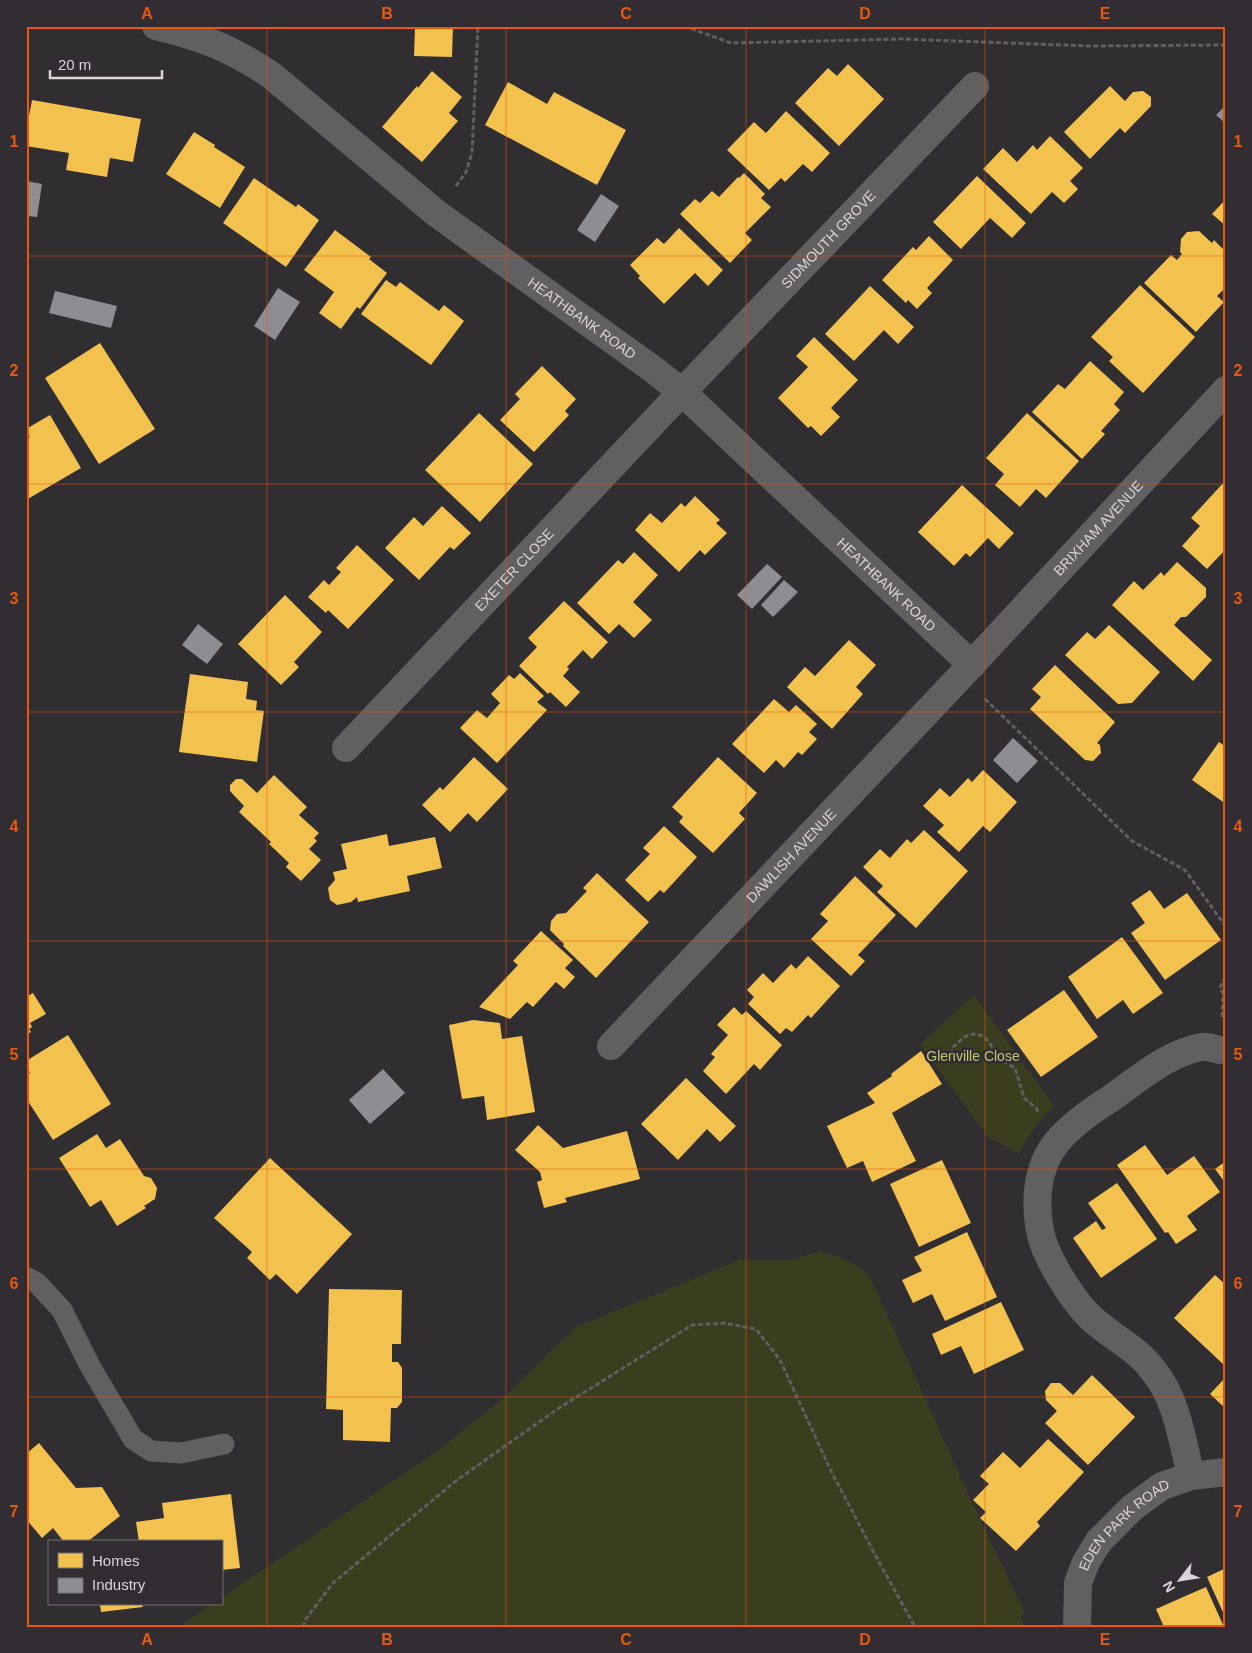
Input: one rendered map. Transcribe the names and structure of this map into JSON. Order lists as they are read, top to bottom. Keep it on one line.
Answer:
{"streets":{"street":["SIDMOUTH GROVE","HEATHBANK ROAD","BRIXHAM AVENUE","EXETER CLOSE","DAWLISH AVENUE","EDEN PARK ROAD"]},"crossings":[["SIDMOUTH GROVE","HEATHBANK ROAD"],["SIDMOUTH GROVE","EXETER CLOSE"],["HEATHBANK ROAD","BRIXHAM AVENUE"],["HEATHBANK ROAD","EXETER CLOSE"],["HEATHBANK ROAD","DAWLISH AVENUE"],["BRIXHAM AVENUE","DAWLISH AVENUE"]],"parks":["Glenville Close"],"legend":["Homes","Industry"],"scale_bar":"20 m","north":"bottom left","grid":{"columns":["A","B","C","D","E"],"rows":["1","2","3","4","5","6","7"]}}
